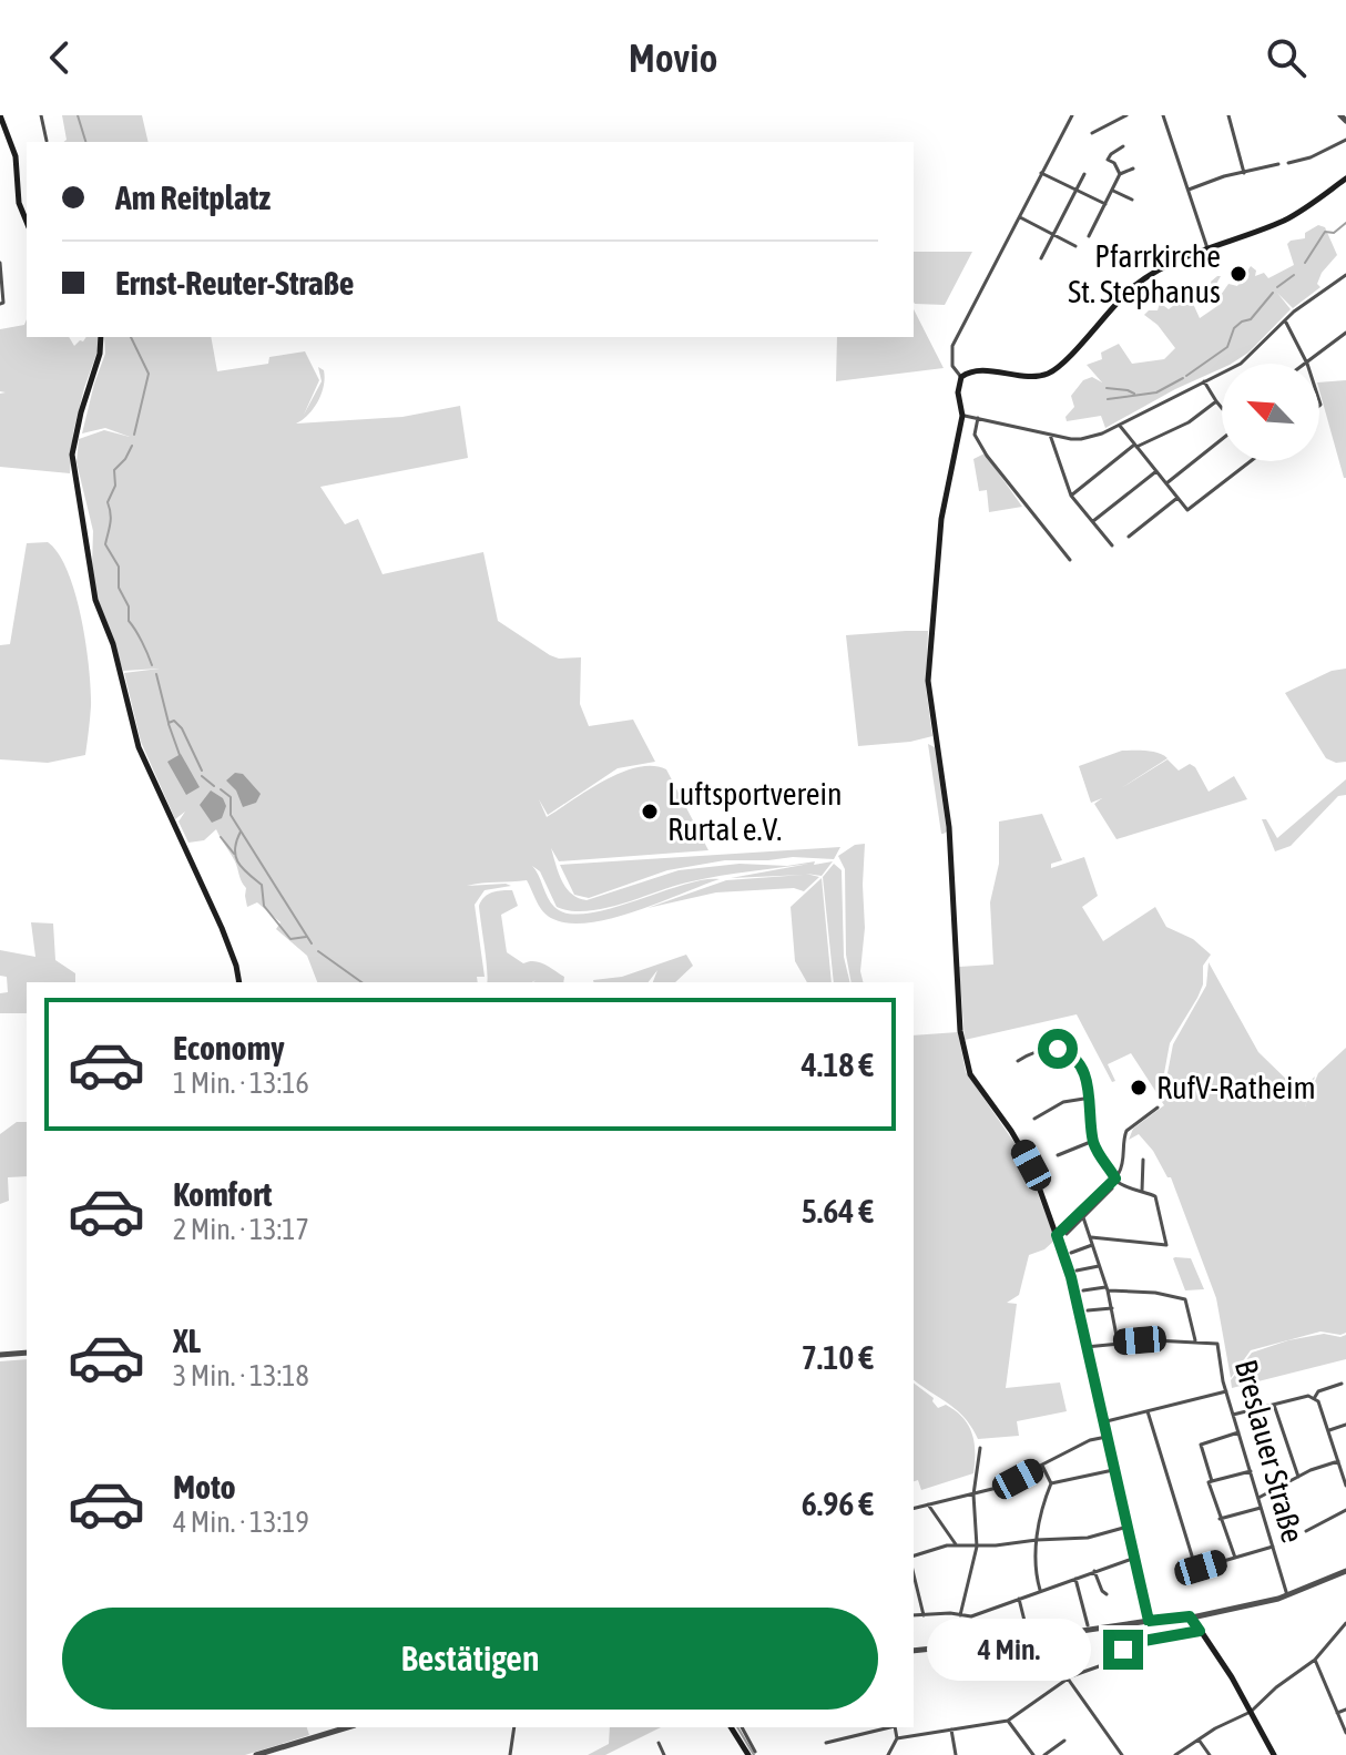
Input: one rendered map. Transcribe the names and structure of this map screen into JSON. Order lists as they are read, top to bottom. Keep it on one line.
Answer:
{"streets":{"street":["Breslauer Straße"]},"places":["Pfarrkirche St. Stephanus","Luftsportverein Rurtal e.V.","RufV-Ratheim"],"north":"top left","page":{"header":"Movio","banner":["Am Reitplatz","Ernst-Reuter-Straße"],"list":[{"name":"Economy","note":"1 Min. · 13:16","value":"4.18 €"},{"name":"Komfort","note":"2 Min. · 13:17","value":"5.64 €"},{"name":"XL","note":"3 Min. · 13:18","value":"7.10 €"},{"name":"Moto","note":"4 Min. · 13:19","value":"6.96 €"}],"buttons":"Bestätigen","bubble":"4 Min."}}
